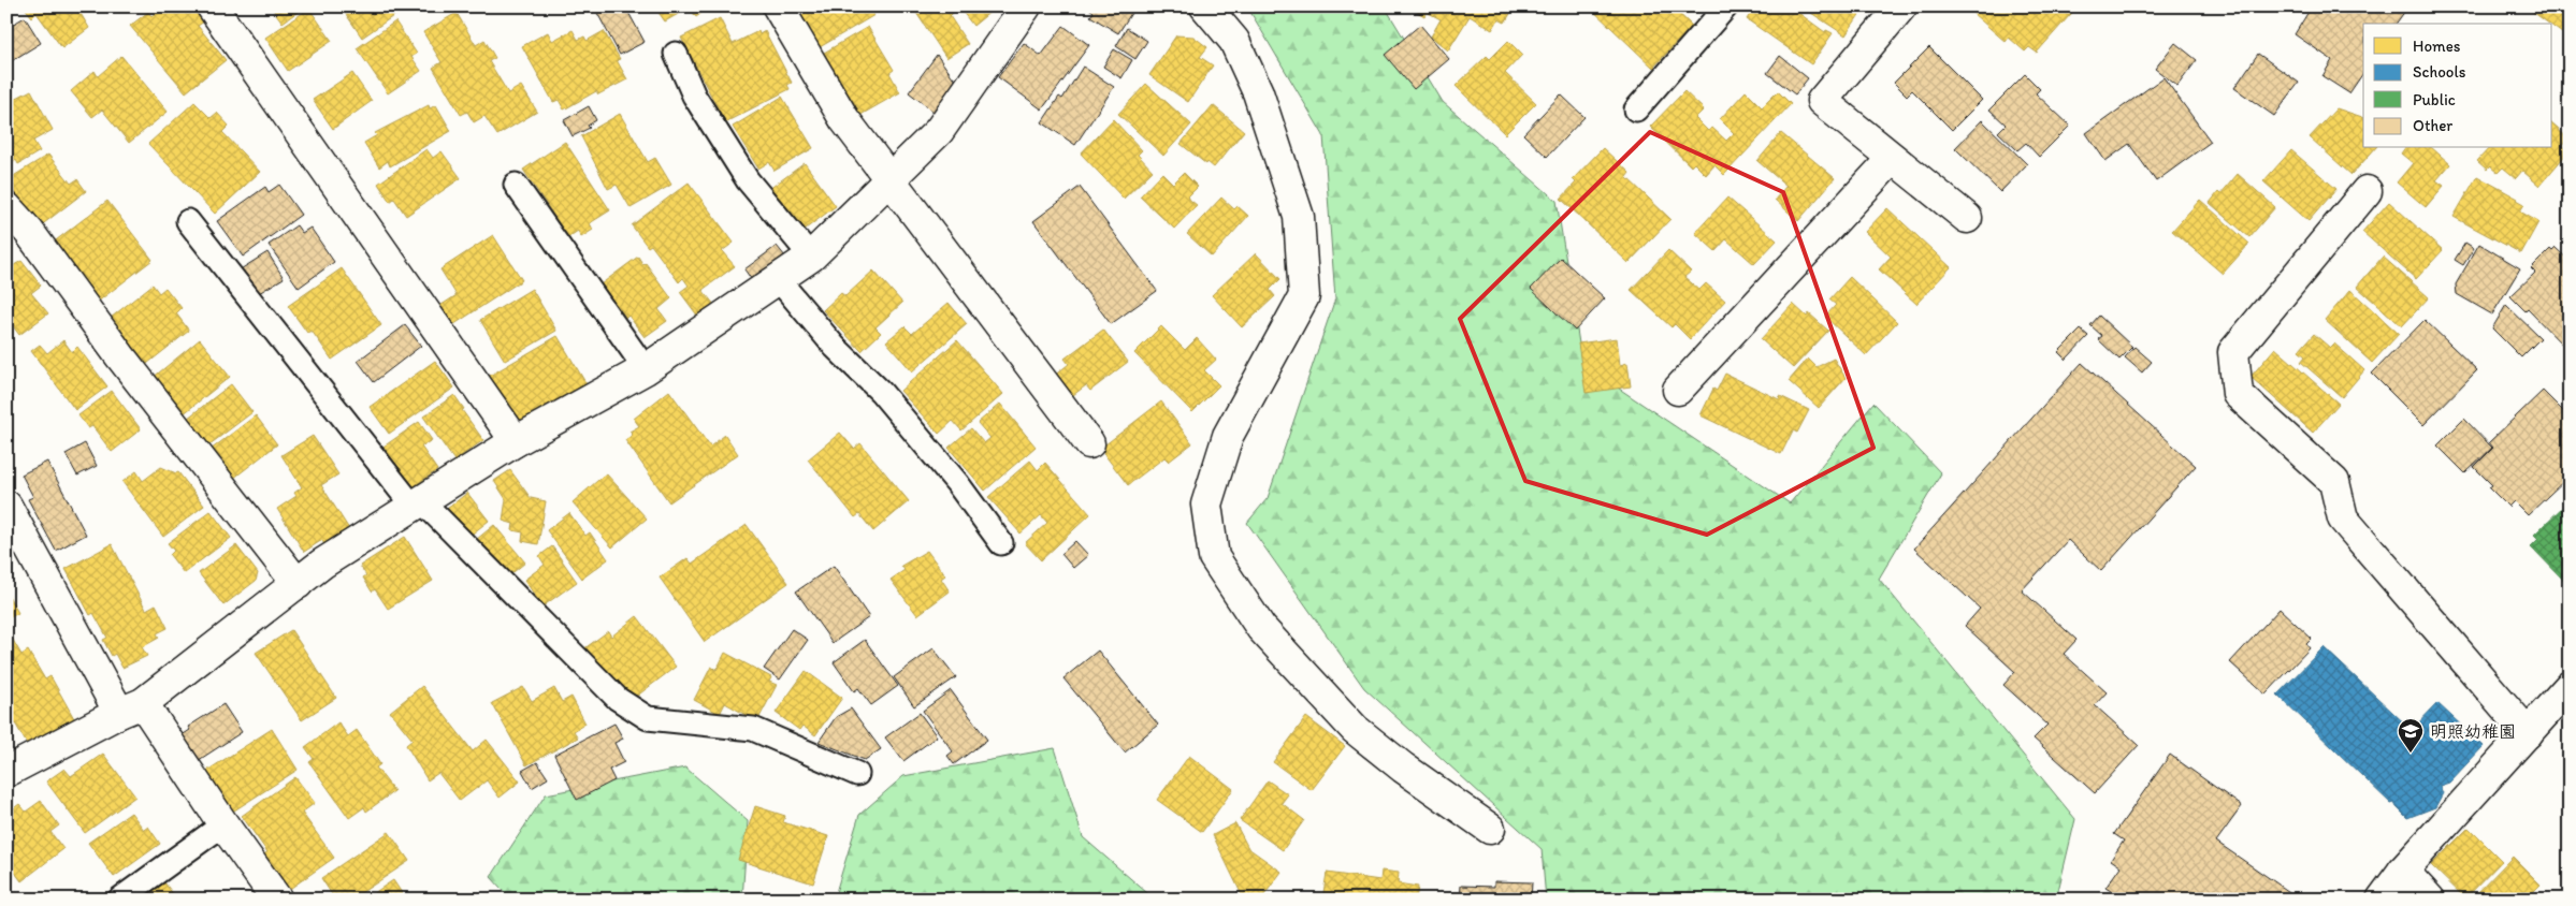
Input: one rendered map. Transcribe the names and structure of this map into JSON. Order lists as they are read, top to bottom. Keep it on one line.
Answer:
{"places":{"school or university":["明照幼稚園"]},"legend":["Homes","Schools","Public","Other"]}
